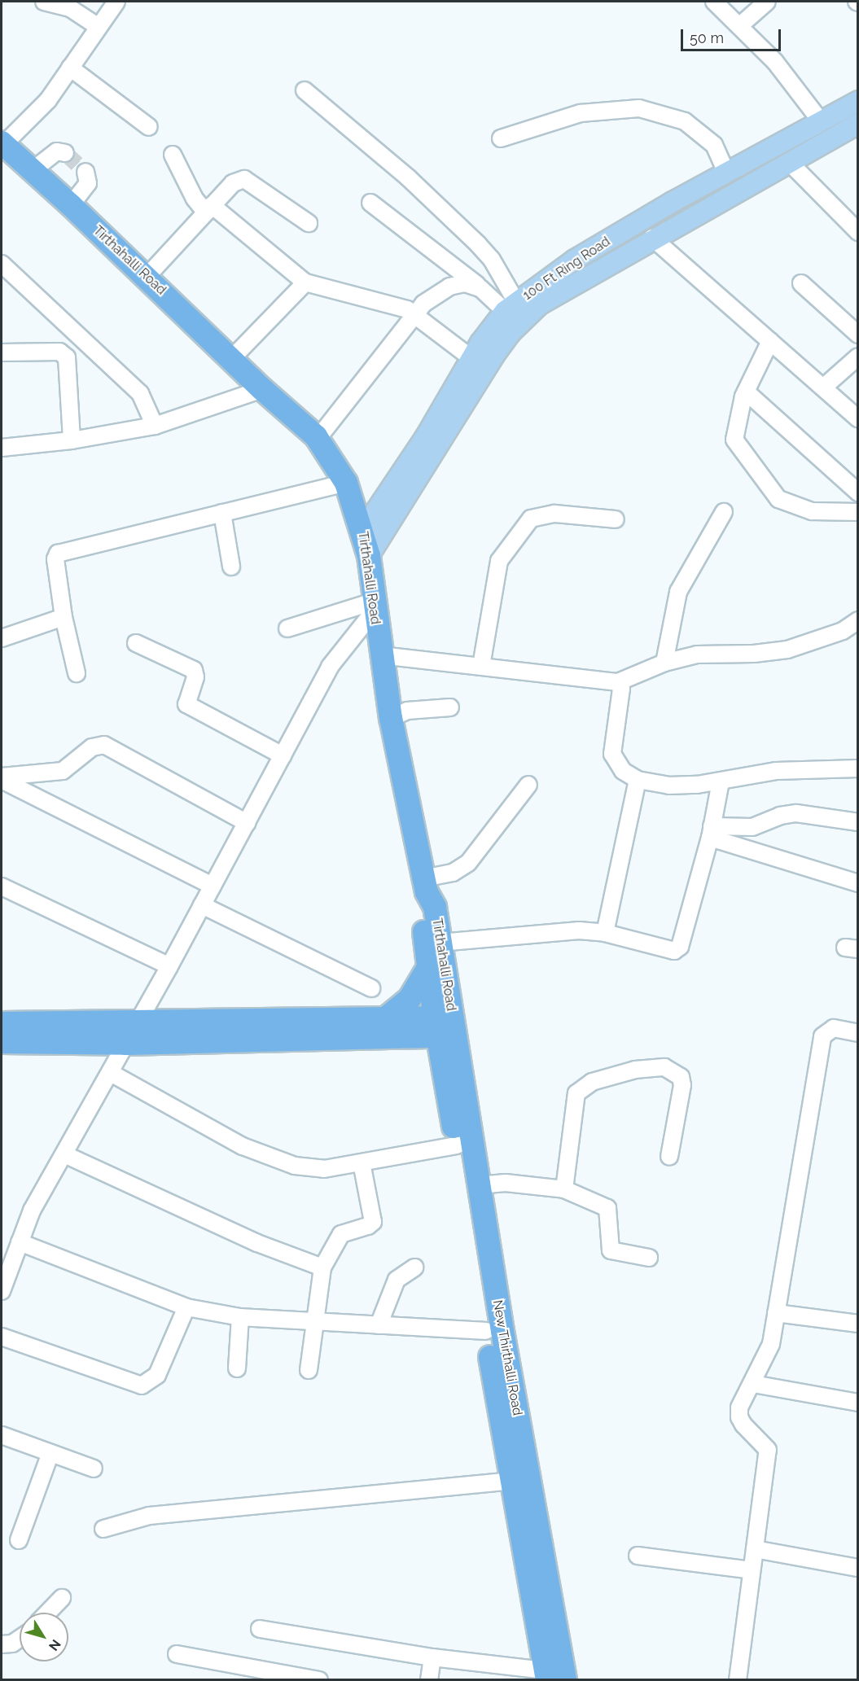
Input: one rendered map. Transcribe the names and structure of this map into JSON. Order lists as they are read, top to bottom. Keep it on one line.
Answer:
{"streets":{"highway":["Tirthahalli Road","New Thirthalli Road"],"main road":["100 Ft Ring Road"]},"crossings":[["Tirthahalli Road","100 Ft Ring Road"],["Tirthahalli Road","New Thirthalli Road"]],"scale_bar":"50 m","north":"bottom right"}
